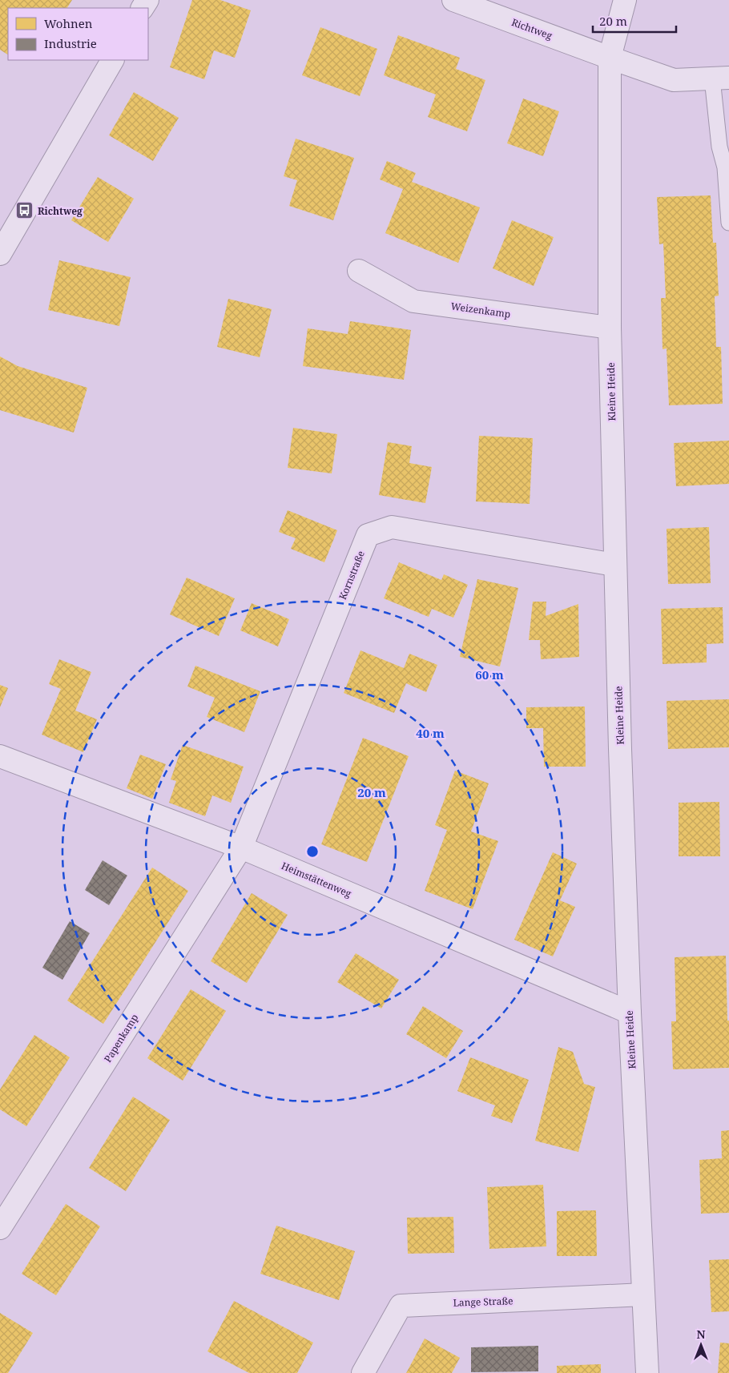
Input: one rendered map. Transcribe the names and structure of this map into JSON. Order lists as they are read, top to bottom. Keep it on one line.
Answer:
{"streets":{"street":["Richtweg","Weizenkamp","Kleine Heide","Kornstraße","Heimstättenweg","Papenkamp","Lange Straße"]},"crossings":[["Richtweg","Kleine Heide"],["Weizenkamp","Kleine Heide"],["Kleine Heide","Kornstraße"],["Kleine Heide","Heimstättenweg"],["Kleine Heide","Lange Straße"],["Kornstraße","Heimstättenweg"],["Kornstraße","Papenkamp"],["Heimstättenweg","Papenkamp"]],"places":{"bus stop":["Richtweg"]},"legend":["Wohnen","Industrie"],"scale_bar":"20 m","north":"top","rings":["60 m","40 m","20 m"]}
